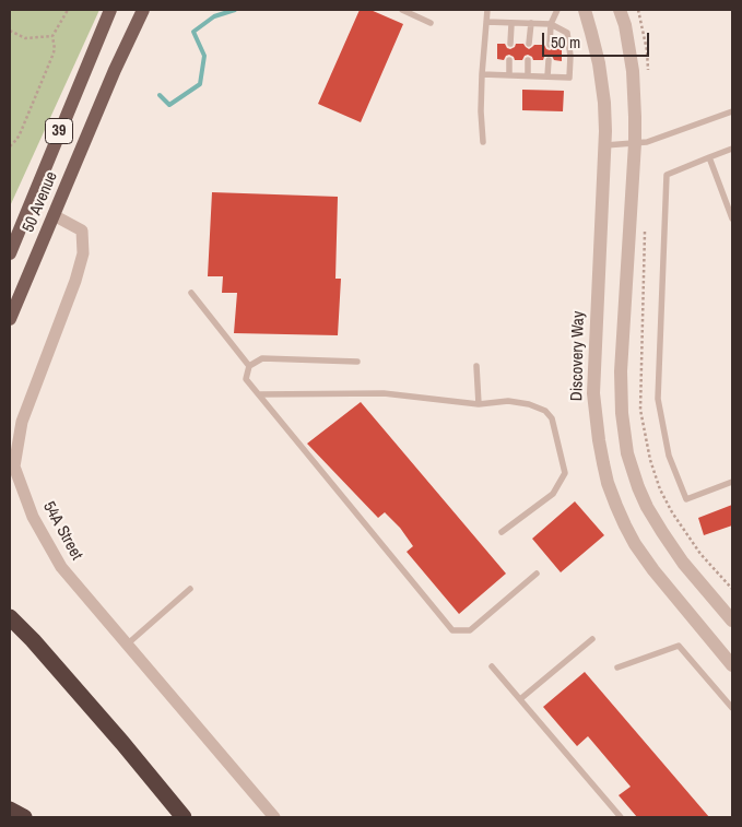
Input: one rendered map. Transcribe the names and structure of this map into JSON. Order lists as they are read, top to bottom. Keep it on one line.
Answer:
{"streets":{"main road":["39","50 Avenue"],"street":["Discovery Way","54A Street"]},"crossings":[["50 Avenue","54A Street"]],"scale_bar":"50 m"}
